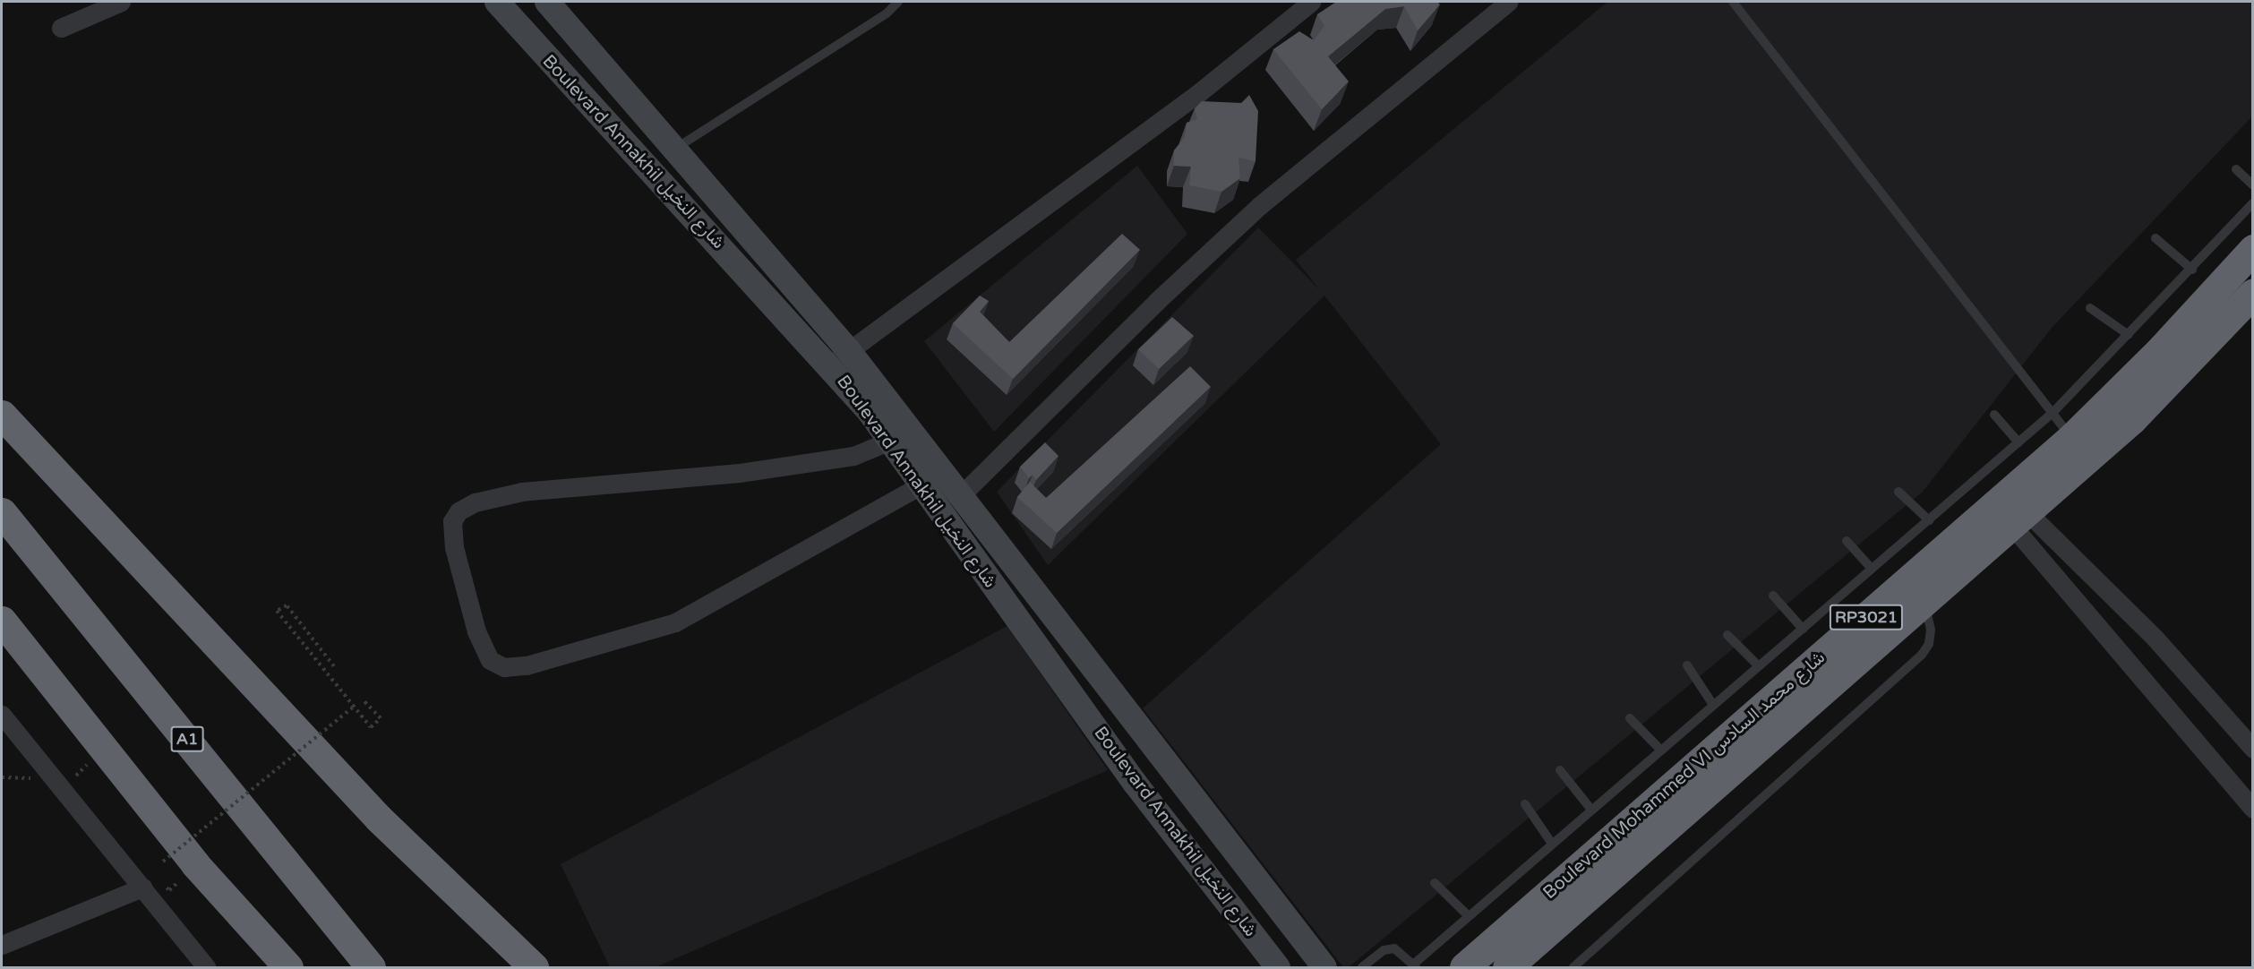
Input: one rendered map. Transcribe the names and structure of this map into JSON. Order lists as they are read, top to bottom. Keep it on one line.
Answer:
{"streets":{"highway":["RP3021","A1","Boulevard Mohammed VI شارع محمد السادس"],"street":["Boulevard Annakhil شارع النخيل"]}}
